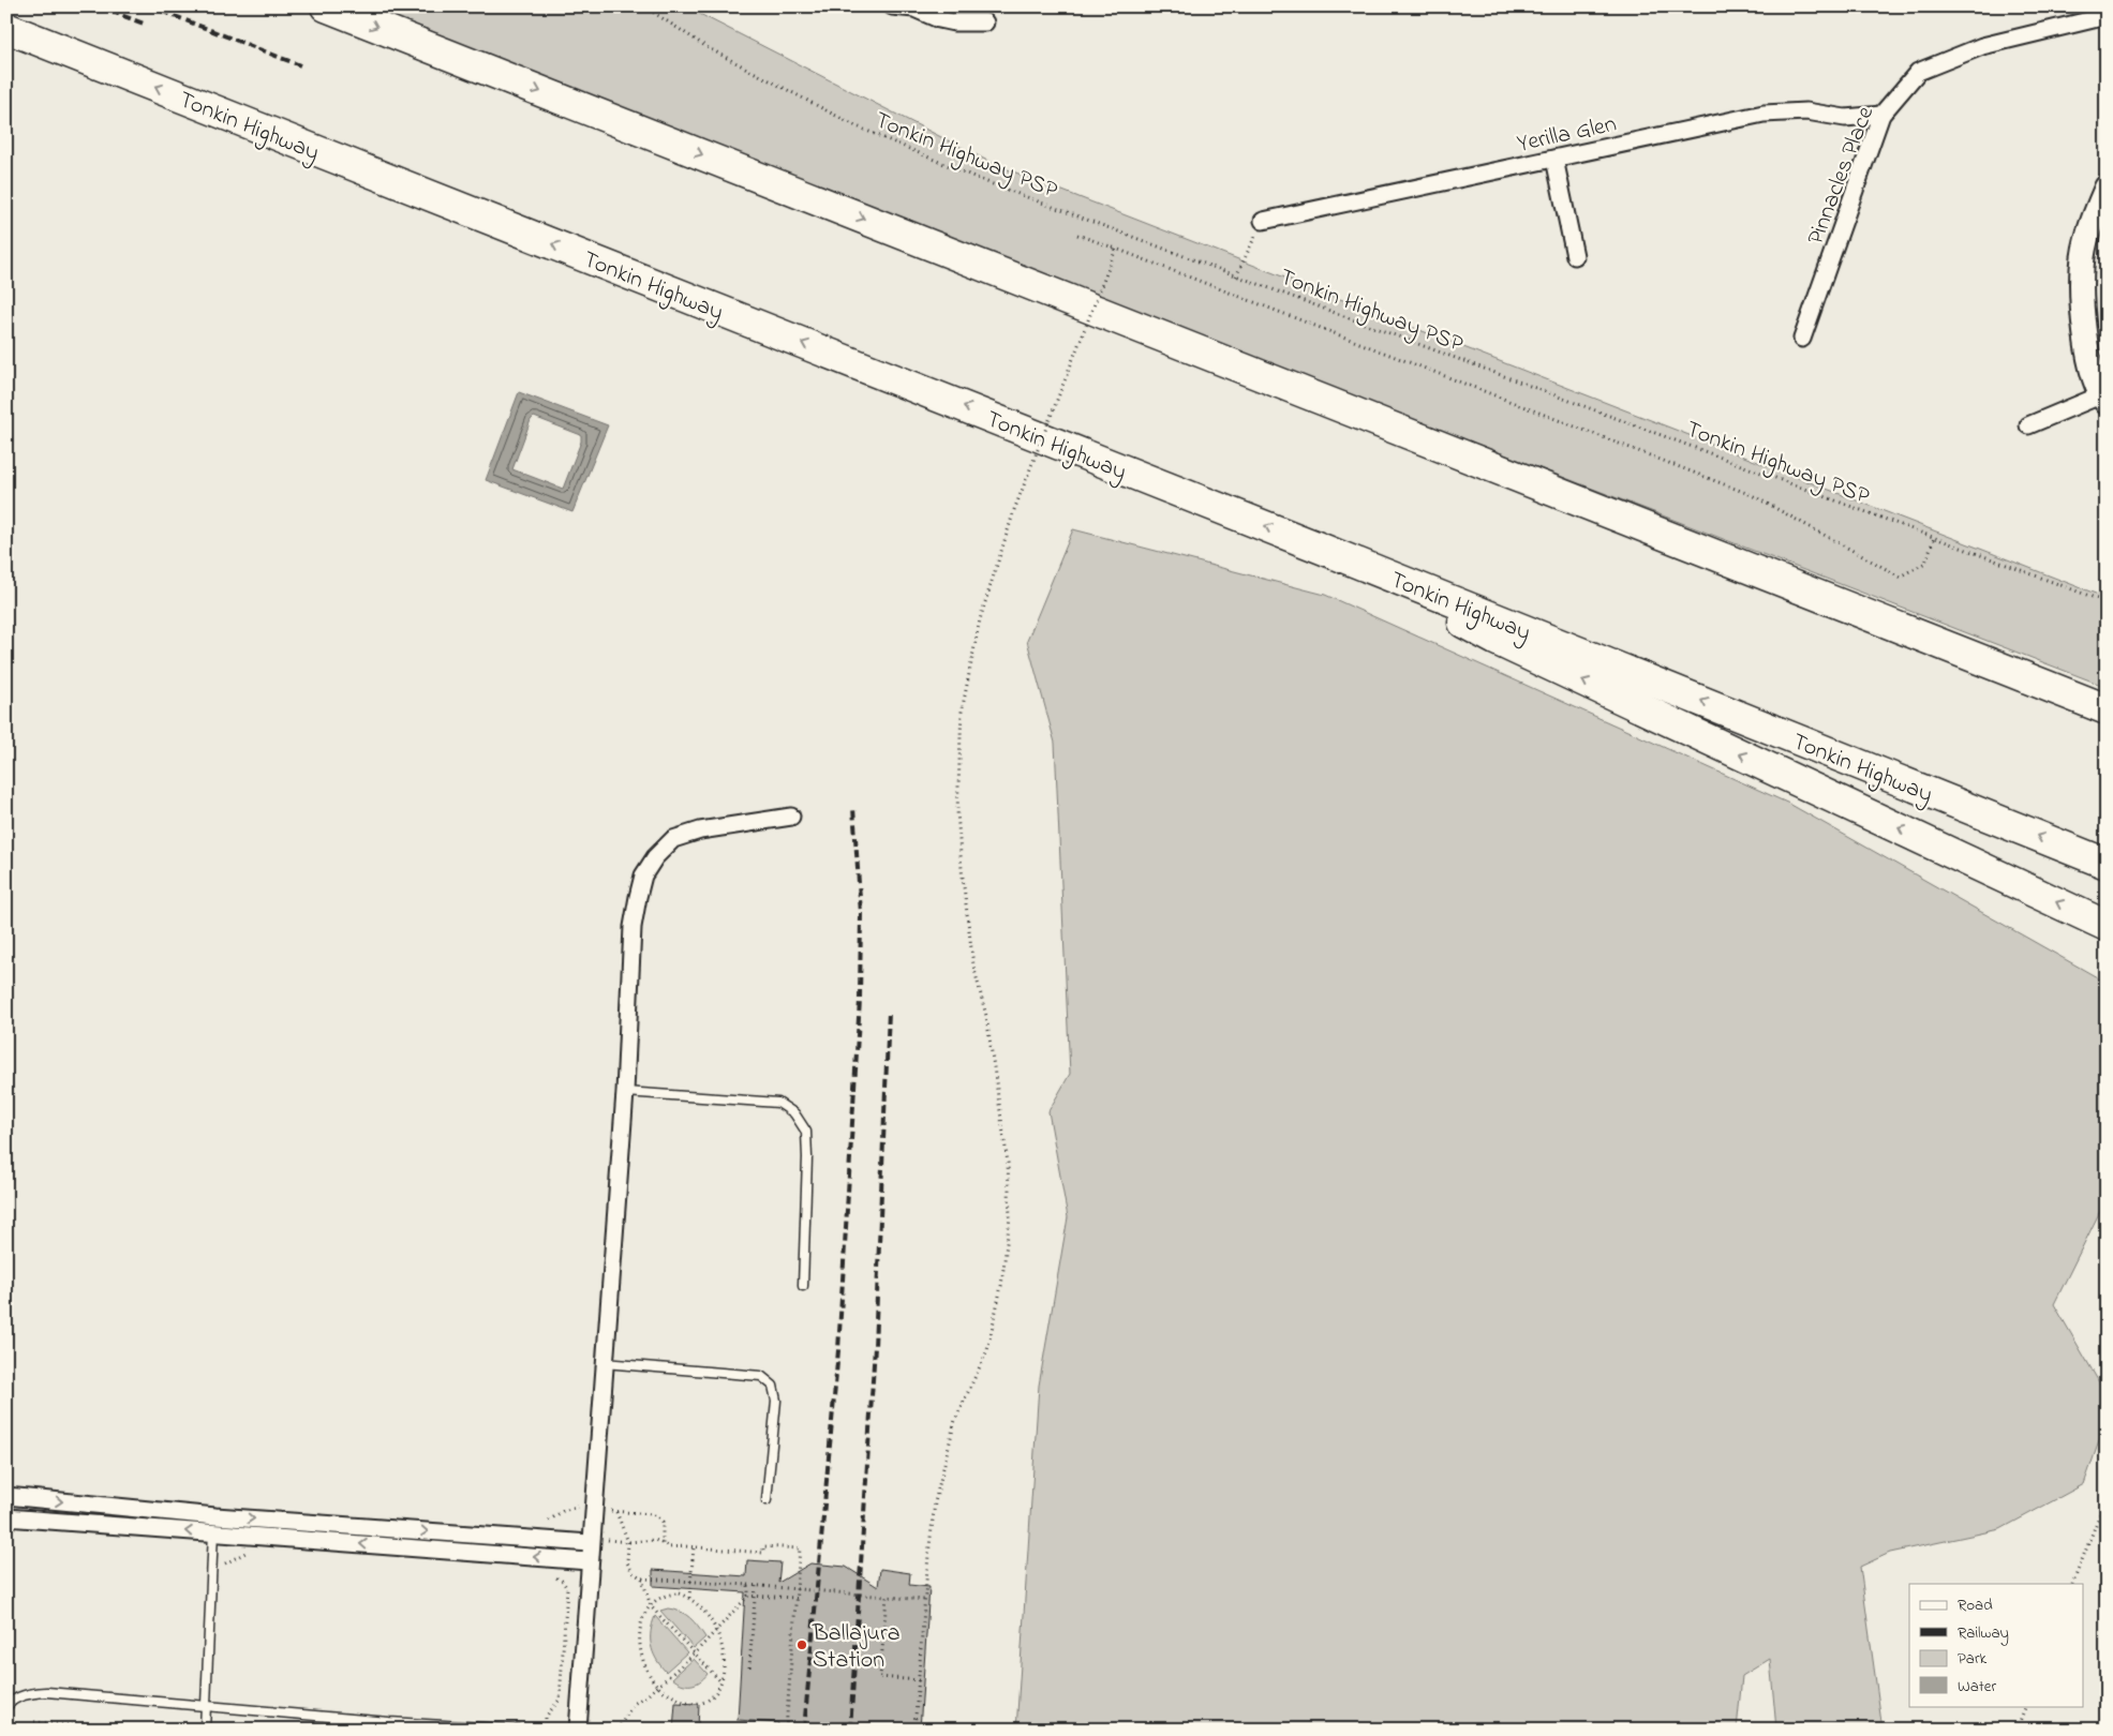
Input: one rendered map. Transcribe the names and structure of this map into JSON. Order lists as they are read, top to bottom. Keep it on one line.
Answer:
{"streets":{"highway":["Tonkin Highway"],"street":["Yerilla Glen","Pinnacles Place"],"path":["Tonkin Highway PSP"]},"crossings":[["Yerilla Glen","Pinnacles Place"]],"places":["Ballajura Station"],"legend":["Road","Railway","Park","Water"]}
